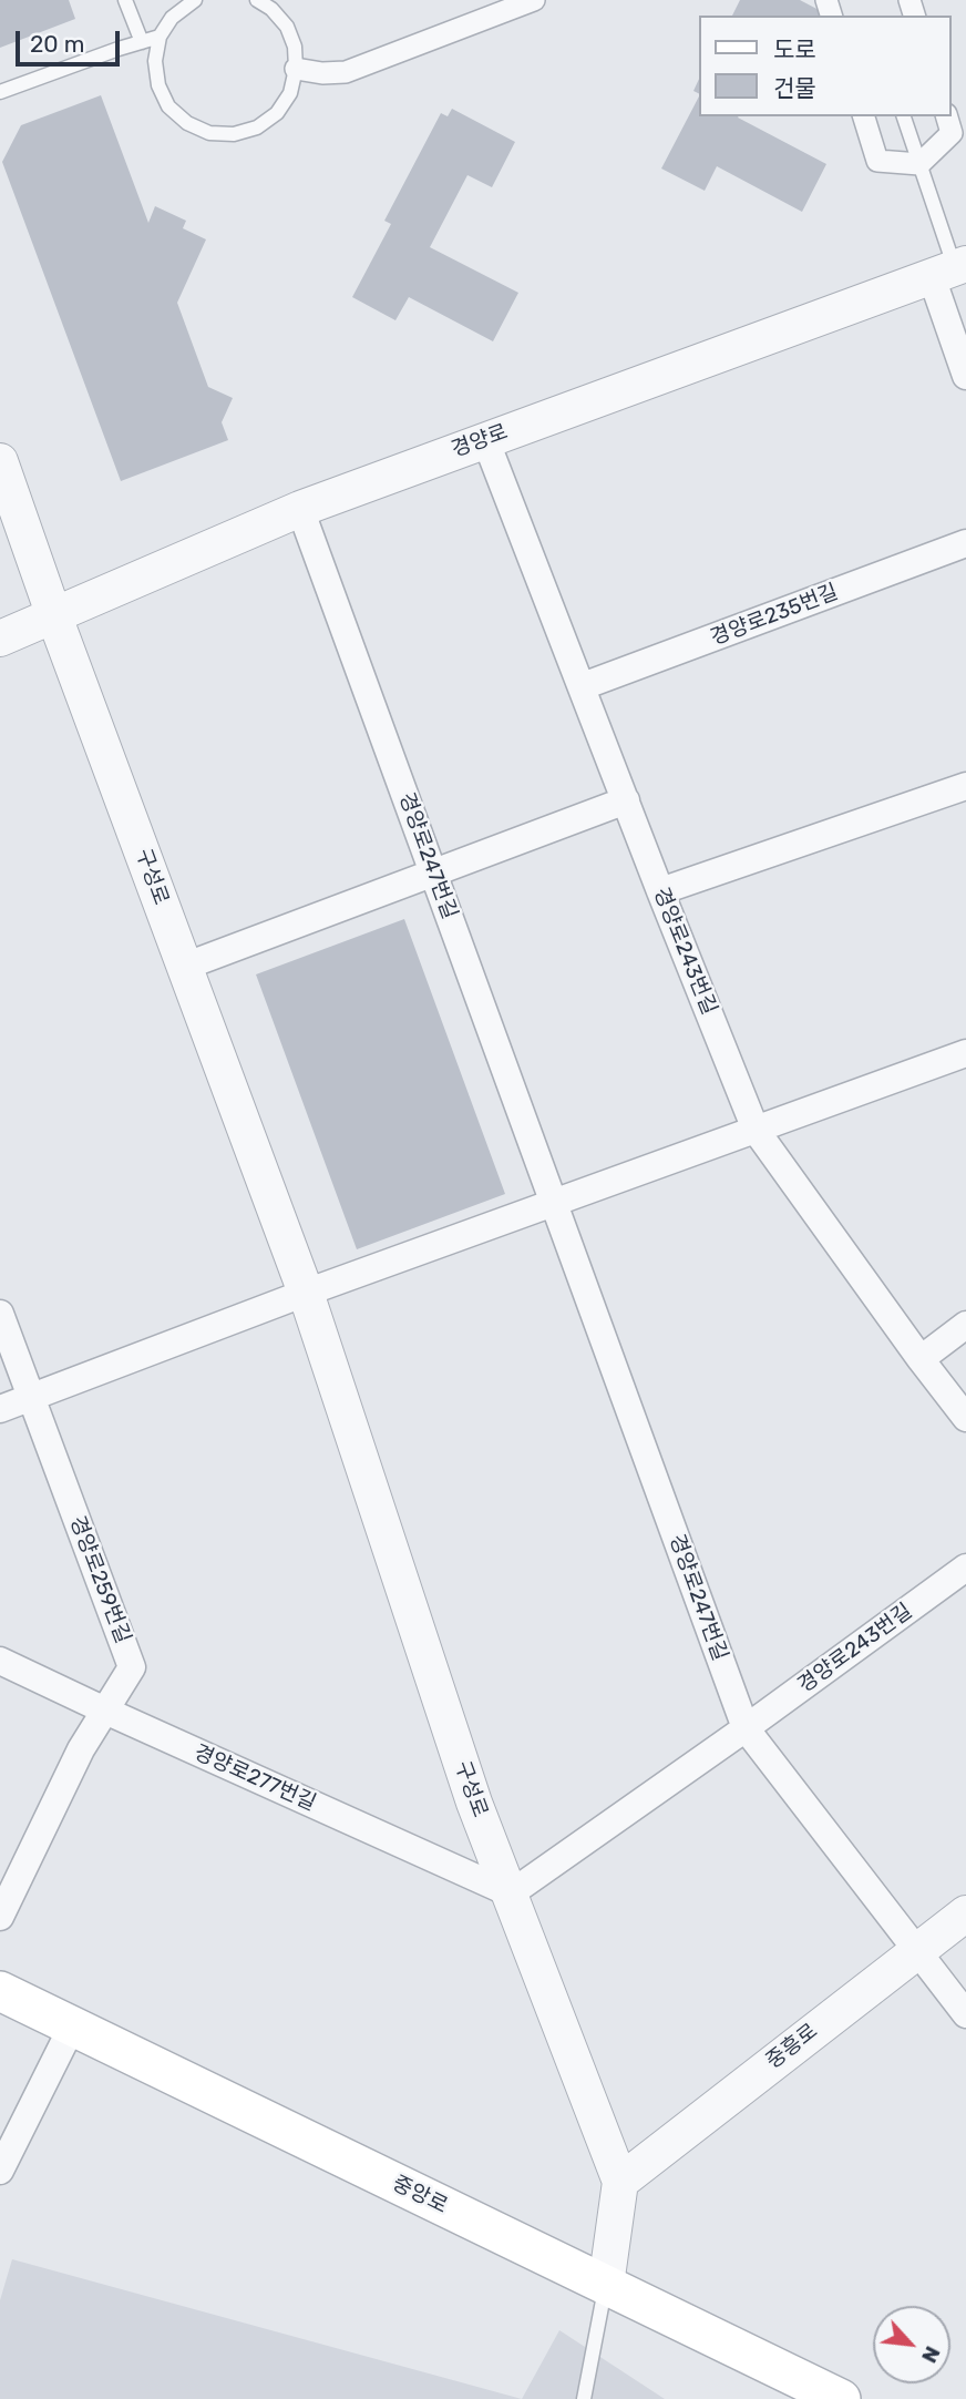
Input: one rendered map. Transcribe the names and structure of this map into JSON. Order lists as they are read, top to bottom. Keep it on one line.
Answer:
{"streets":{"main road":["중앙로"],"street":["경양로","경양로235번길","경양로247번길","구성로","경양로243번길","경양로259번길","경양로277번길","중흥로"]},"crossings":[["경양로","경양로247번길"],["경양로","구성로"],["경양로","경양로243번길"],["경양로235번길","경양로243번길"],["경양로247번길","경양로243번길"],["경양로247번길","중흥로"],["구성로","경양로243번길"],["구성로","경양로277번길"],["구성로","중흥로"],["구성로","중앙로"],["경양로243번길","경양로277번길"],["경양로259번길","경양로277번길"]],"legend":["도로","건물"],"scale_bar":"20 m","north":"bottom right"}
